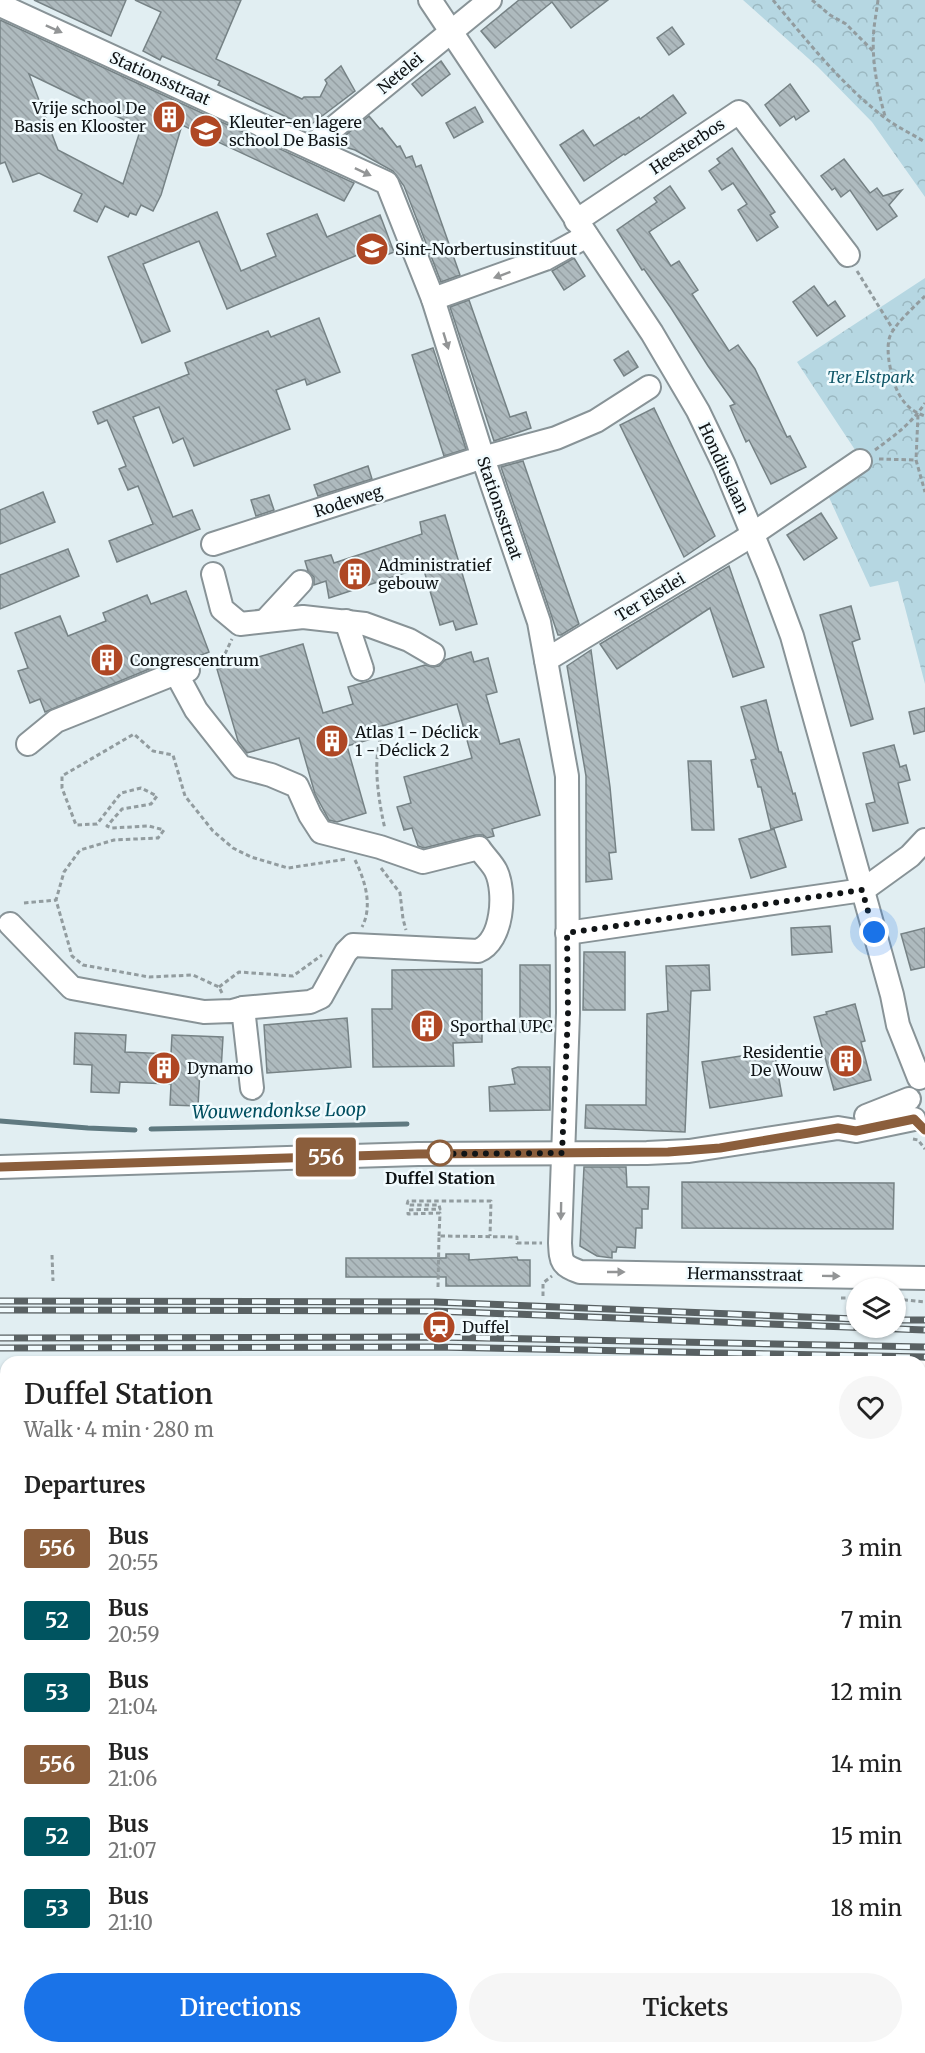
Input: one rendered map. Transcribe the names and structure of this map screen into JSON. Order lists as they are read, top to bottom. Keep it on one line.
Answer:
{"streets":{"street":["Netelei","Stationsstraat","Heesterbos","Hondiuslaan","Rodeweg","Ter Elstlei","Hermansstraat"]},"crossings":[["Netelei","Stationsstraat"],["Netelei","Hondiuslaan"],["Stationsstraat","Rodeweg"],["Stationsstraat","Ter Elstlei"],["Stationsstraat","Hermansstraat"],["Heesterbos","Hondiuslaan"],["Hondiuslaan","Ter Elstlei"]],"one_way":["Stationsstraat"],"water":["Wouwendonkse Loop"],"parks":["Ter Elstpark"],"places":{"building":["Vrije school De Basis en Klooster","Administratief gebouw","Congrescentrum","Atlas 1 - Déclick 1 - Déclick 2","Sporthal UPC","Residentie De Wouw","Dynamo"],"school or university":["Kleuter-en lagere school De Basis","Sint-Norbertusinstituut"],"other":["Duffel Station"],"station":["Duffel"]},"lines":["bus line 556"],"page":{"on_map":"556","heading":[["Duffel Station","Walk · 4 min · 280 m"],"Departures"],"list":[{"mark":"556","name":"Bus","note":"20:55","value":"3 min"},{"mark":"52","name":"Bus","note":"20:59","value":"7 min"},{"mark":"53","name":"Bus","note":"21:04","value":"12 min"},{"mark":"556","name":"Bus","note":"21:06","value":"14 min"},{"mark":"52","name":"Bus","note":"21:07","value":"15 min"},{"mark":"53","name":"Bus","note":"21:10","value":"18 min"}],"buttons":["Directions","Tickets"]}}
